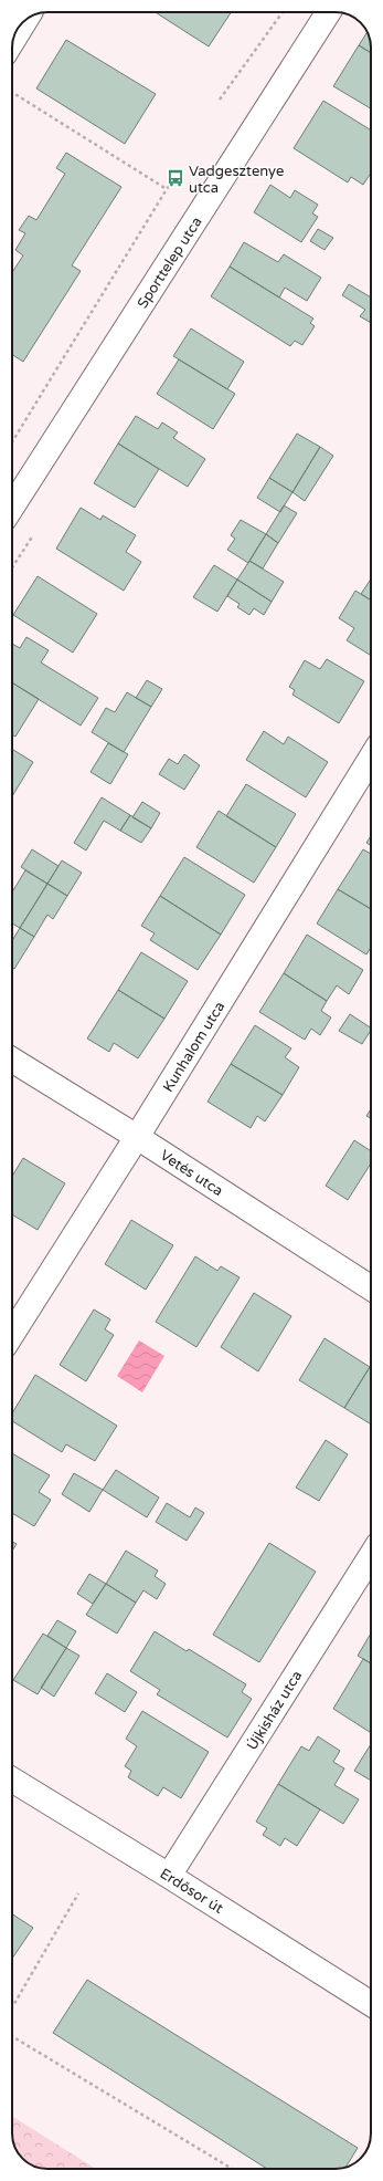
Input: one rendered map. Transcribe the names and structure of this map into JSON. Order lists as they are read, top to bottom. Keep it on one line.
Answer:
{"streets":{"street":["Sporttelep utca","Kunhalom utca","Vetés utca","Újkisház utca","Erdősor út"]},"crossings":[["Kunhalom utca","Vetés utca"],["Újkisház utca","Erdősor út"]],"places":{"bus stop":["Vadgesztenye utca"]}}
